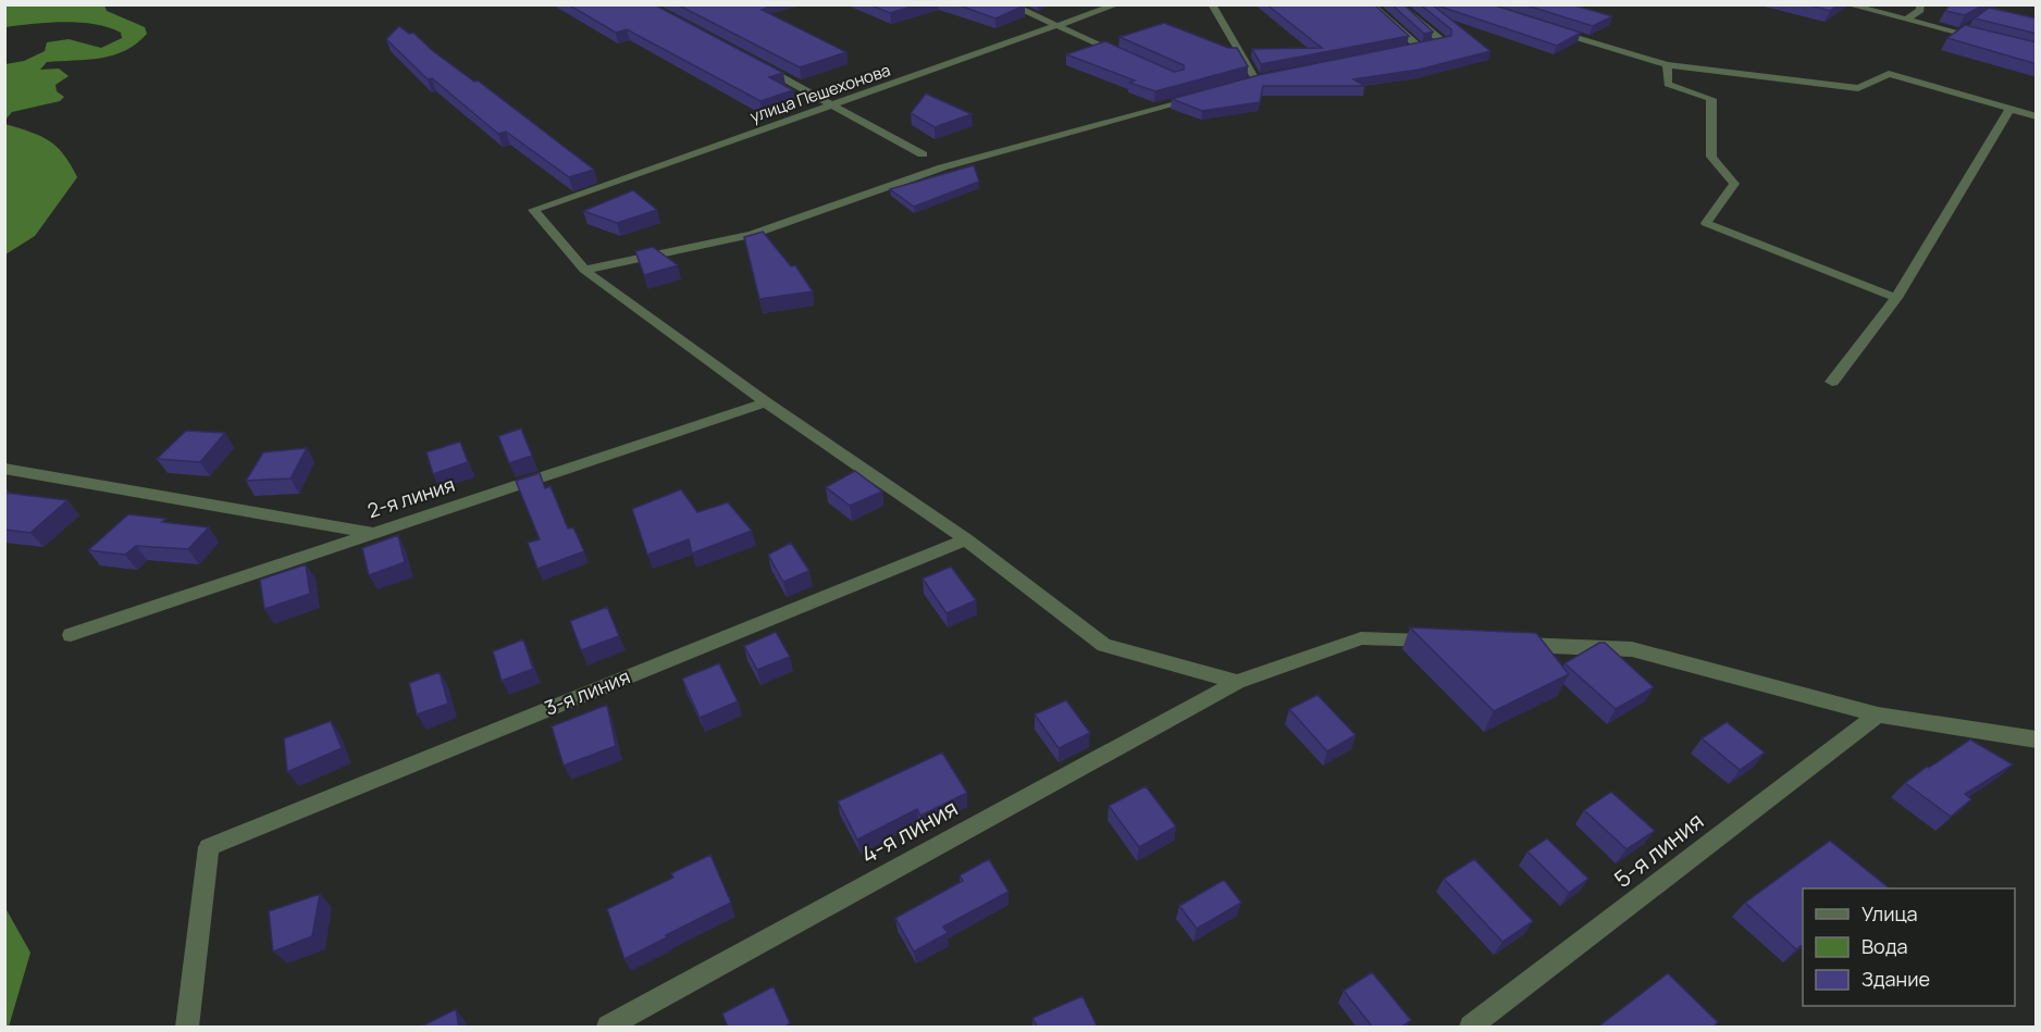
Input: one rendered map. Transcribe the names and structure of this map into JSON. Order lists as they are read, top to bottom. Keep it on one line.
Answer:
{"streets":{"street":["улица Пешехонова","2-я линия","3-я линия","4-я линия","5-я линия"]},"legend":["Улица","Вода","Здание"]}
